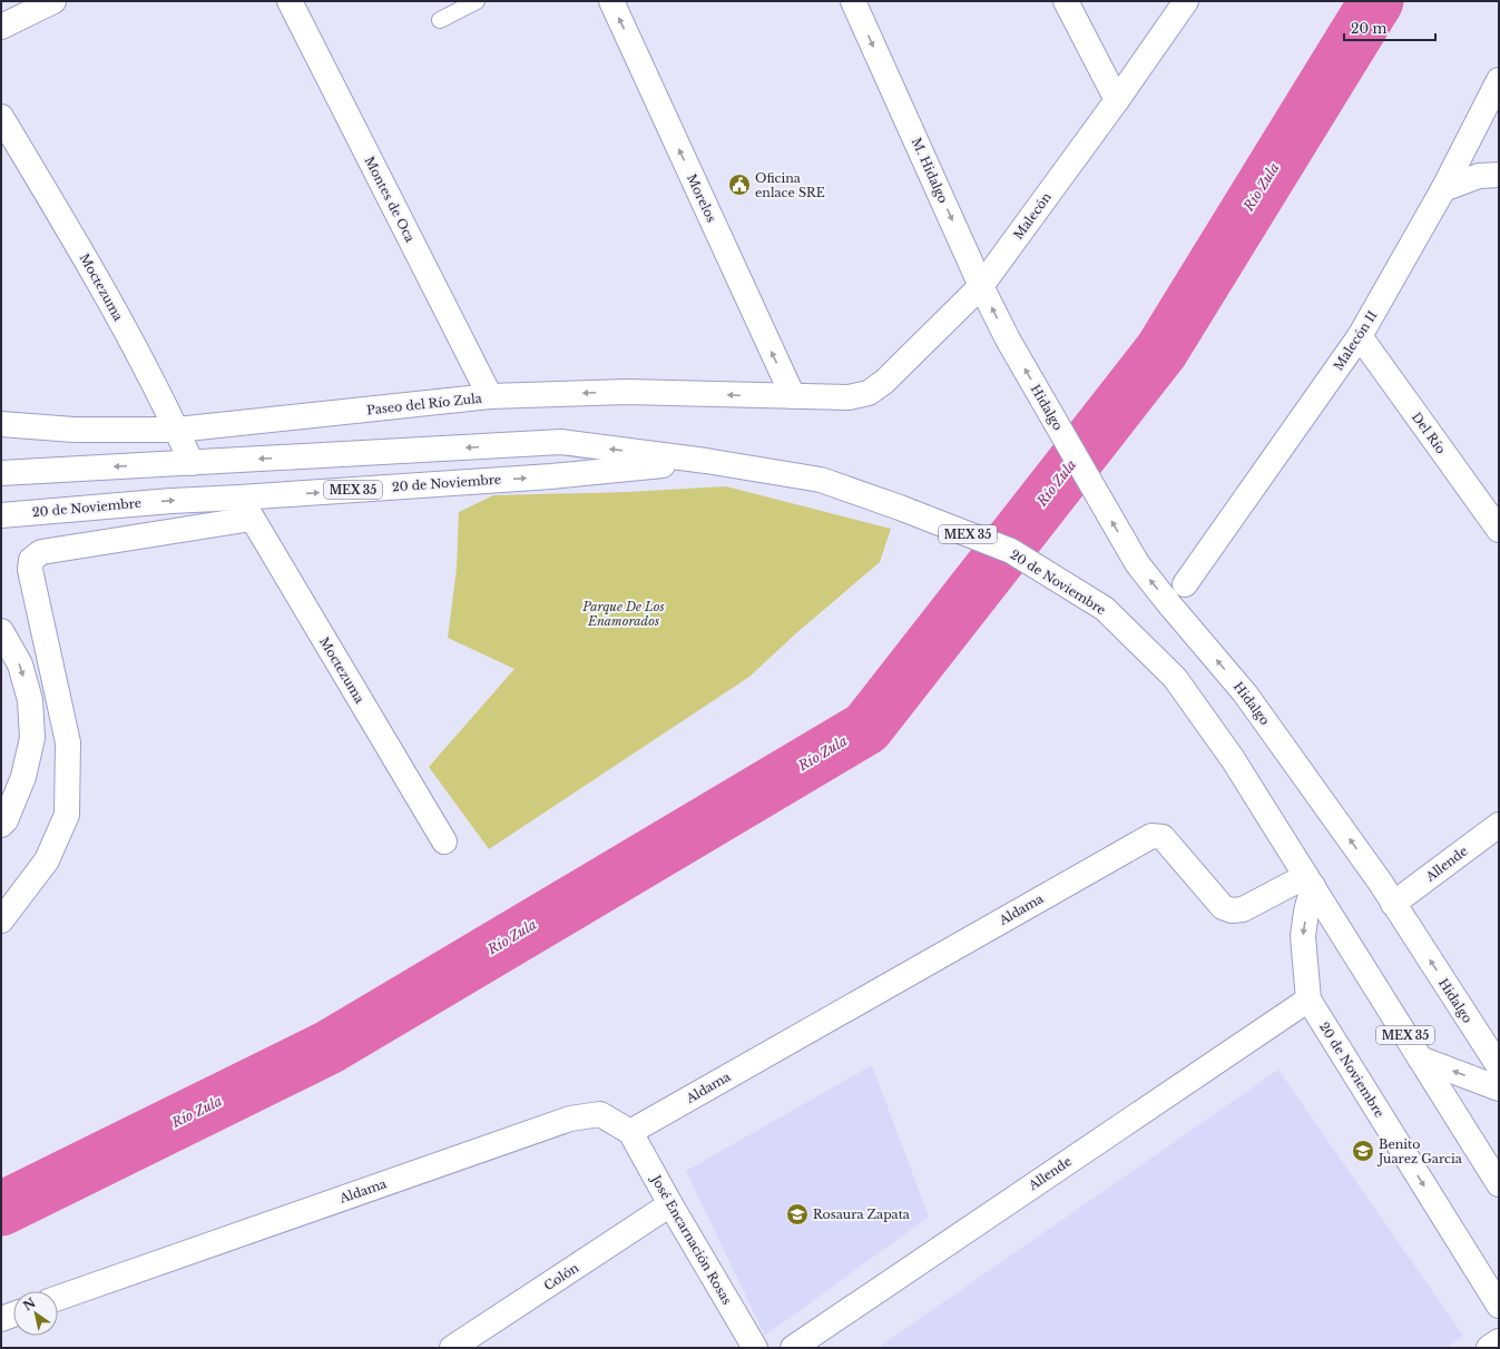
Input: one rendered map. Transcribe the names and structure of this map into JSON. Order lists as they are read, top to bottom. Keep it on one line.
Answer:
{"streets":{"street":["M. Hidalgo","Morelos","Montes de Oca","Malecón","Moctezuma","Malecón II","Paseo del Río Zula","Hidalgo","Del Río","20 de Noviembre","MEX 35","Allende","Aldama","José Encarnación Rosas","Colón"]},"crossings":[["M. Hidalgo","Malecón"],["M. Hidalgo","Hidalgo"],["Morelos","Paseo del Río Zula"],["Montes de Oca","Paseo del Río Zula"],["Malecón","Paseo del Río Zula"],["Moctezuma","Paseo del Río Zula"],["Moctezuma","20 de Noviembre"],["Malecón II","Del Río"],["Hidalgo","Allende"],["20 de Noviembre","Allende"],["20 de Noviembre","Aldama"],["Aldama","José Encarnación Rosas"],["José Encarnación Rosas","Colón"]],"one_way":["Morelos","Paseo del Río Zula","Hidalgo"],"water":["Río Zula"],"parks":["Parque De Los Enamorados"],"places":{"public building":["Oficina enlace SRE"],"school or university":["Benito Juarez Garcia","Rosaura Zapata"]},"scale_bar":"20 m","north":"top left"}
